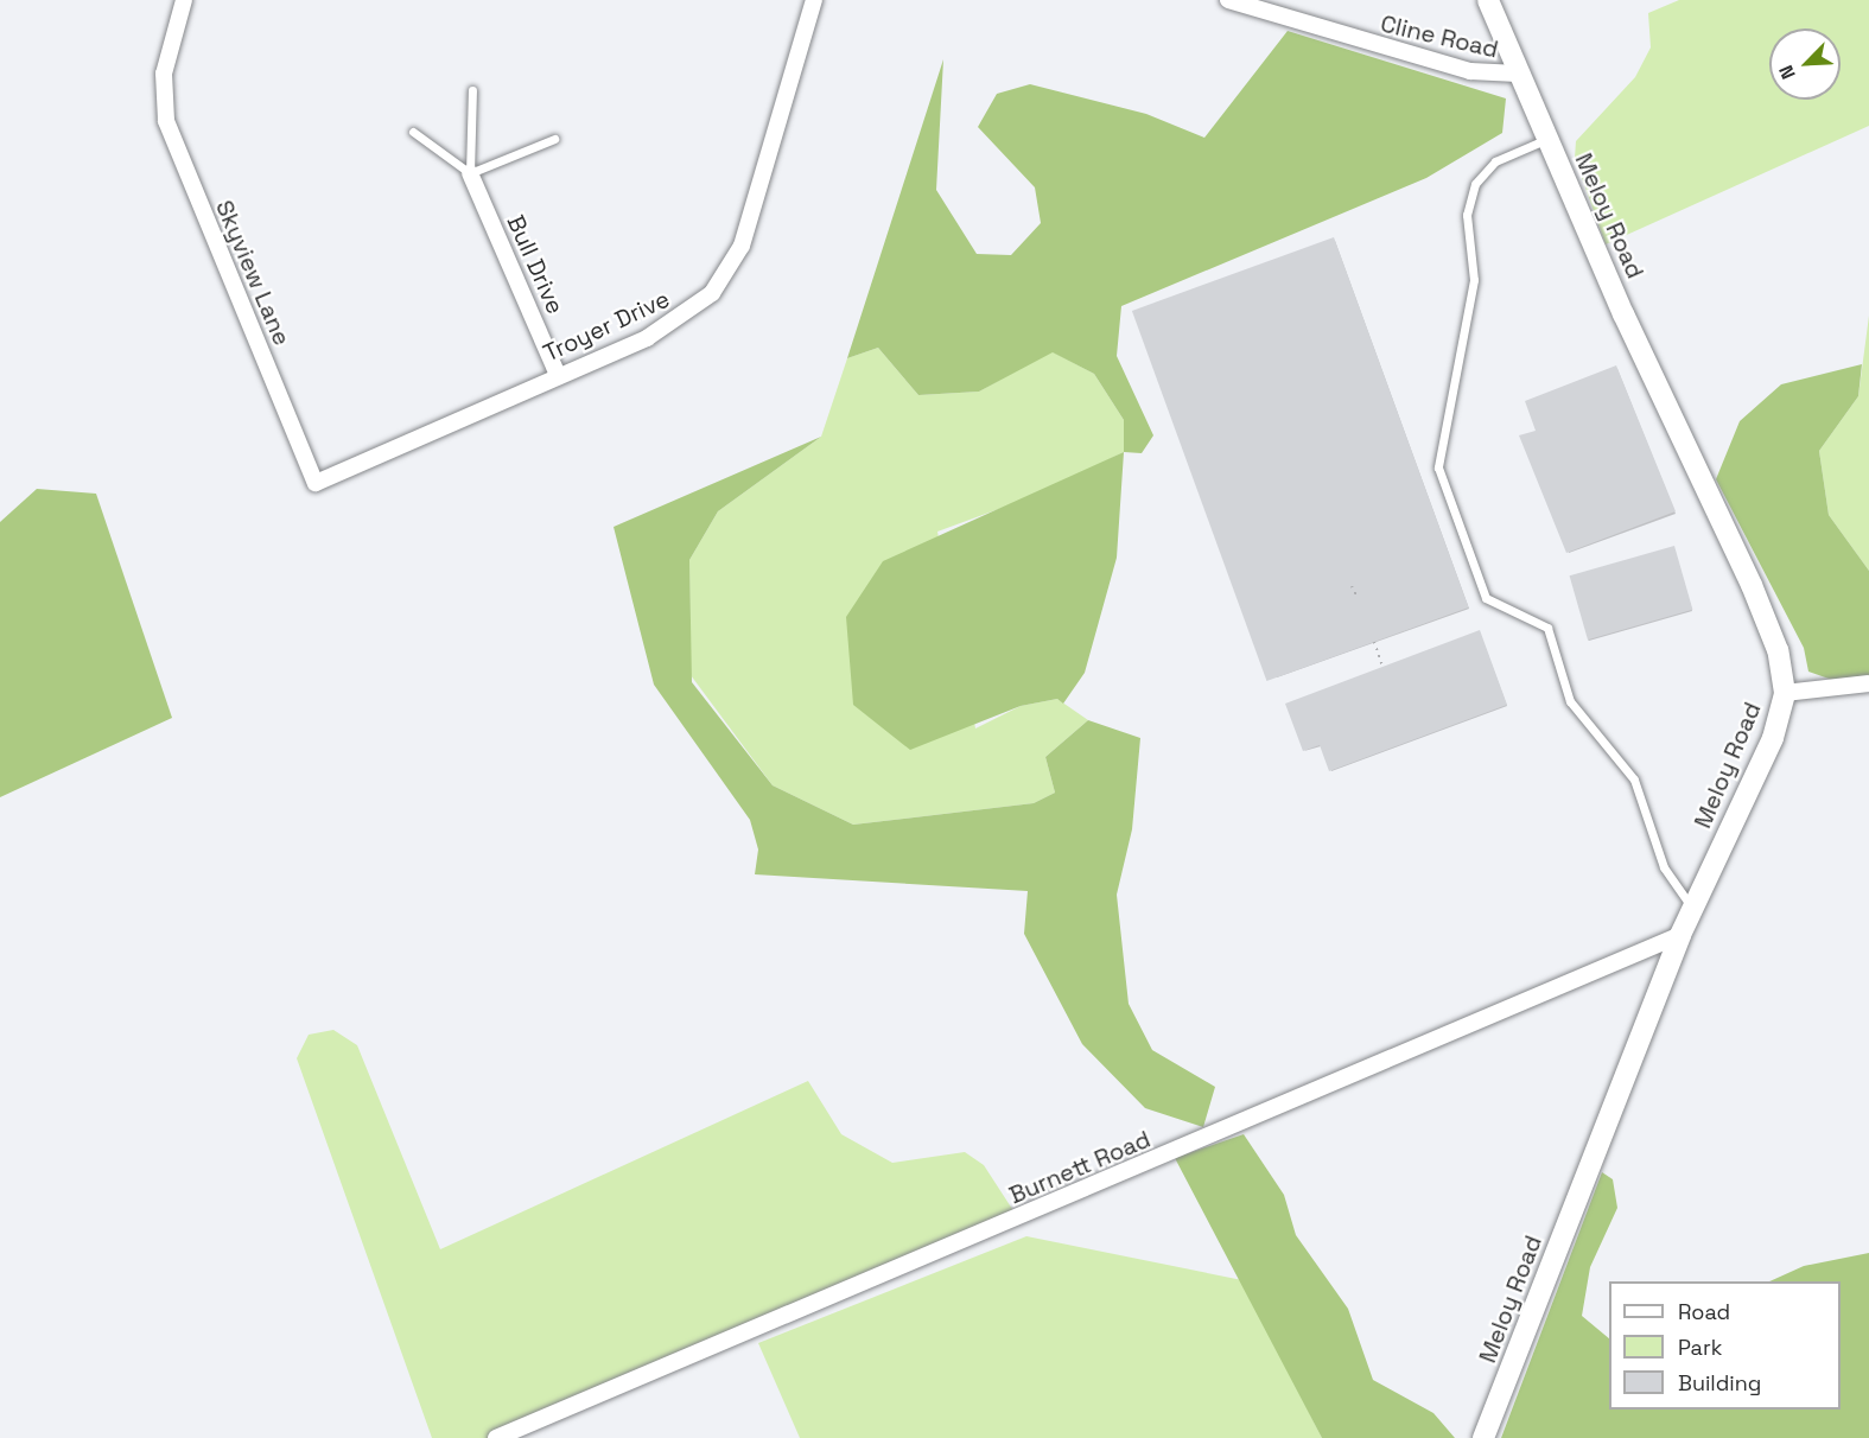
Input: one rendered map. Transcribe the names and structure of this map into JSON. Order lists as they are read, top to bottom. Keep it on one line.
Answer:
{"streets":{"street":["Cline Road","Meloy Road","Bull Drive","Skyview Lane","Troyer Drive","Burnett Road"]},"crossings":[["Cline Road","Meloy Road"],["Meloy Road","Burnett Road"],["Bull Drive","Troyer Drive"],["Skyview Lane","Troyer Drive"]],"legend":["Road","Park","Building"],"north":"bottom left"}
